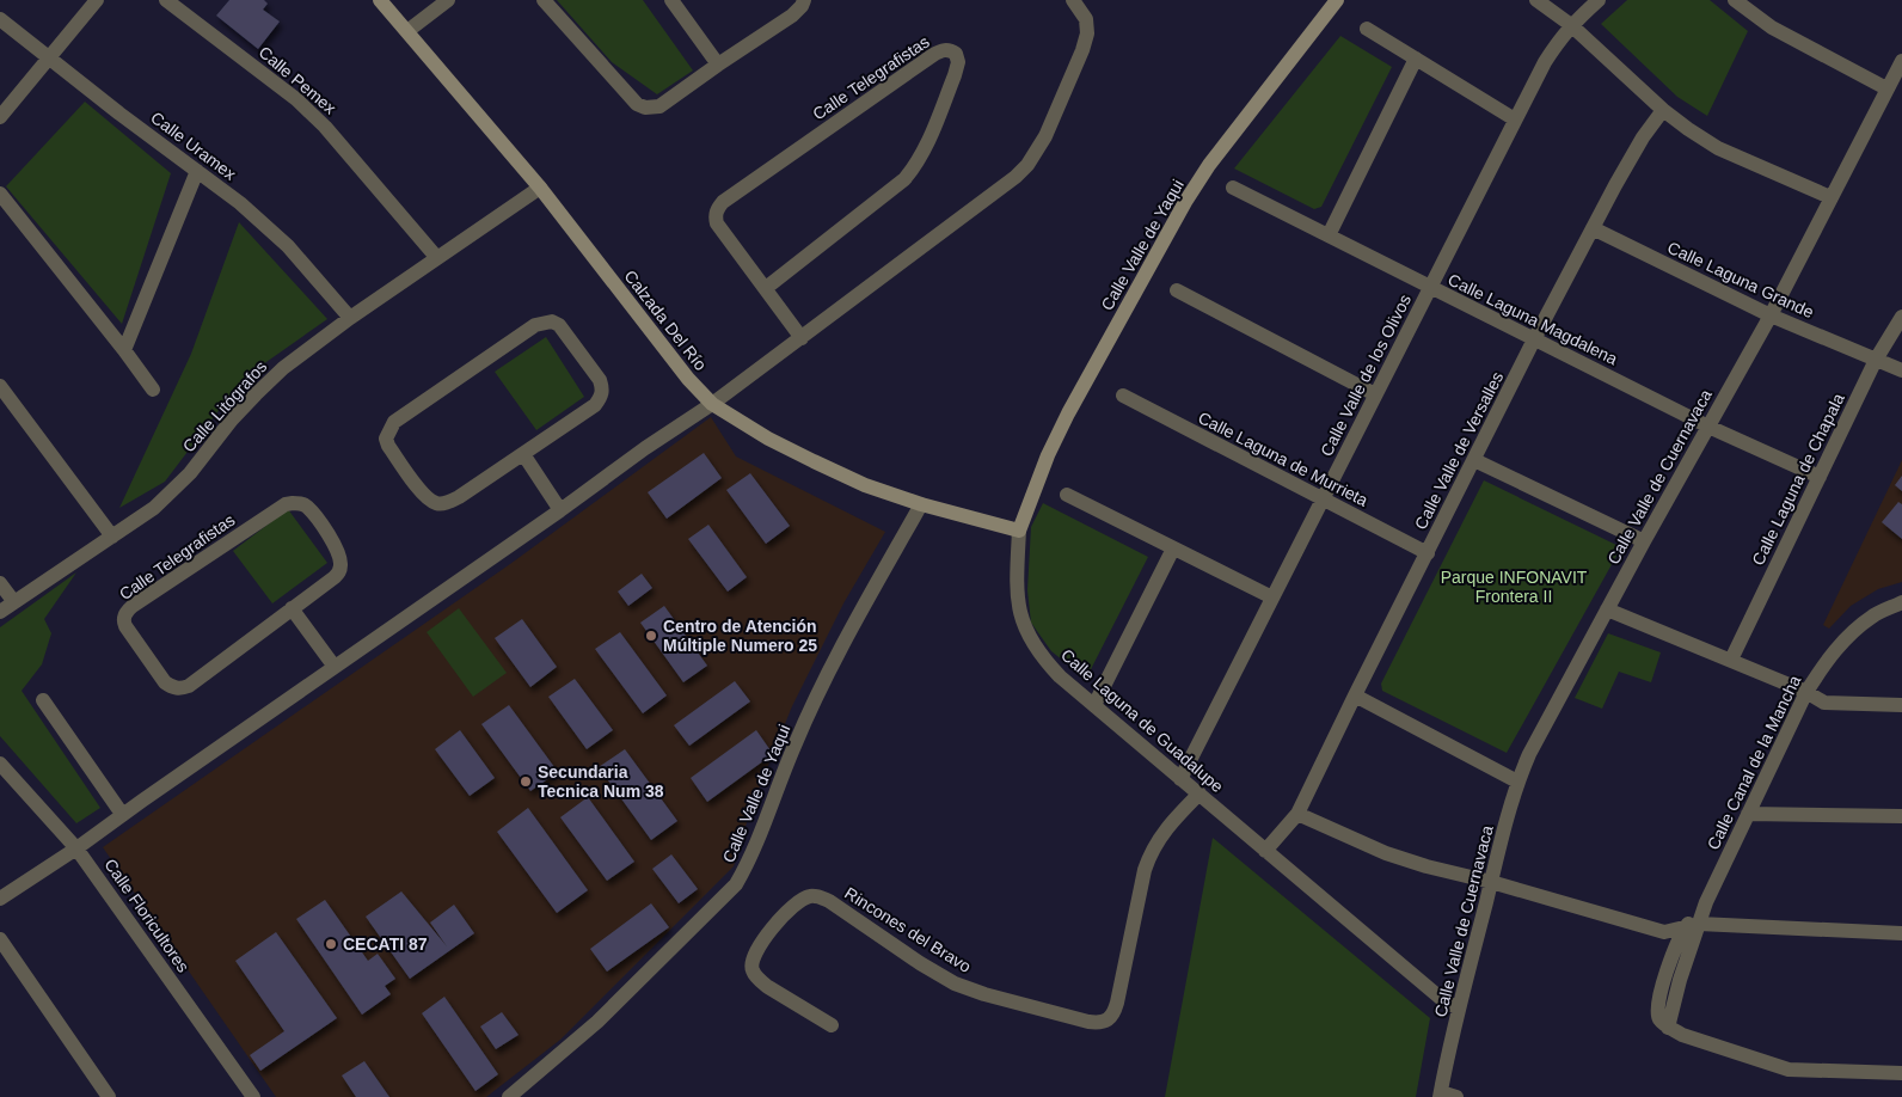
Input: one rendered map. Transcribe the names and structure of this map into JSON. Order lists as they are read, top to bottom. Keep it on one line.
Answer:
{"streets":{"street":["Calle Telegrafistas","Calle Pemex","Calle Uramex","Calle Valle de Yaqui","Calle Laguna Grande","Calle Laguna Magdalena","Calzada Del Río","Calle Valle de los Olivos","Calle Litógrafos","Calle Valle de Versalles","Calle Laguna de Murrieta","Calle Valle de Cuernavaca","Calle Laguna de Chapala","Calle Laguna de Guadalupe","Calle Canal de la Mancha","Calle Floricultores","Rincones del Bravo"]},"crossings":[["Calle Pemex","Calle Litógrafos"],["Calle Uramex","Calle Litógrafos"],["Calle Valle de Yaqui","Calzada Del Río"],["Calle Valle de Yaqui","Calle Laguna de Guadalupe"],["Calle Laguna Grande","Calle Valle de Versalles"],["Calle Laguna Grande","Calle Valle de Cuernavaca"],["Calle Laguna Grande","Calle Laguna de Chapala"],["Calle Laguna Magdalena","Calle Valle de los Olivos"],["Calle Laguna Magdalena","Calle Valle de Versalles"],["Calle Laguna Magdalena","Calle Valle de Cuernavaca"],["Calle Laguna Magdalena","Calle Laguna de Chapala"],["Calzada Del Río","Calle Litógrafos"],["Calzada Del Río","Calle Laguna de Guadalupe"],["Calle Valle de los Olivos","Calle Laguna de Murrieta"],["Calle Valle de los Olivos","Calle Laguna de Guadalupe"],["Calle Valle de Versalles","Calle Laguna de Murrieta"],["Calle Valle de Cuernavaca","Calle Laguna de Guadalupe"],["Calle Laguna de Guadalupe","Rincones del Bravo"]],"parks":["Parque INFONAVIT Frontera II"],"places":["Centro de Atención Múltiple Numero 25","Secundaria Tecnica Num 38","CECATI 87"]}
